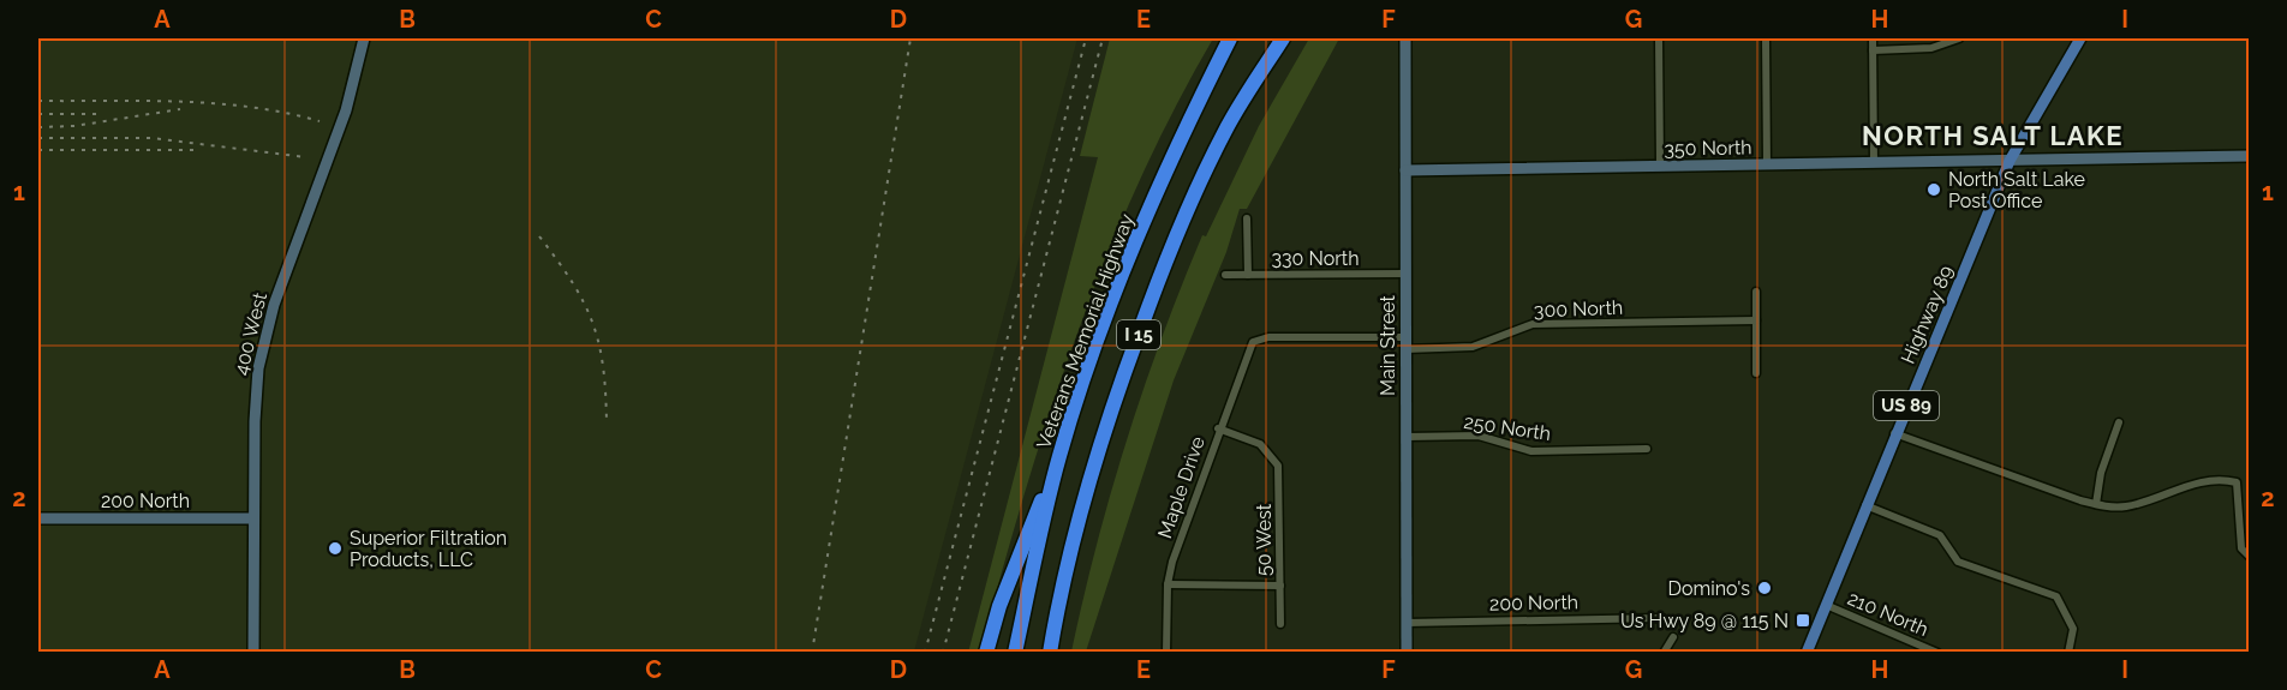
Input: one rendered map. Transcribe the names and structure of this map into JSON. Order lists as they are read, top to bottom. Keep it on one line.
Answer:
{"streets":{"highway":["Veterans Memorial Highway","I 15"],"main road":["Highway 89","US 89"],"street":["350 North","330 North","300 North","400 West","Main Street","250 North","Maple Drive","200 North","50 West","210 North"]},"crossings":[["350 North","Highway 89"],["350 North","Main Street"],["330 North","Main Street"],["300 North","Main Street"],["300 North","Maple Drive"],["Highway 89","210 North"],["400 West","200 North"],["Main Street","250 North"],["Main Street","200 North"],["Maple Drive","50 West"]],"districts":["NORTH SALT LAKE"],"places":{"other":["North Salt Lake Post Office","Superior Filtration Products, LLC","Domino's"],"transit":["Us Hwy 89 @ 115 N"]},"grid":{"columns":["A","B","C","D","E","F","G","H","I"],"rows":["1","2"]}}
